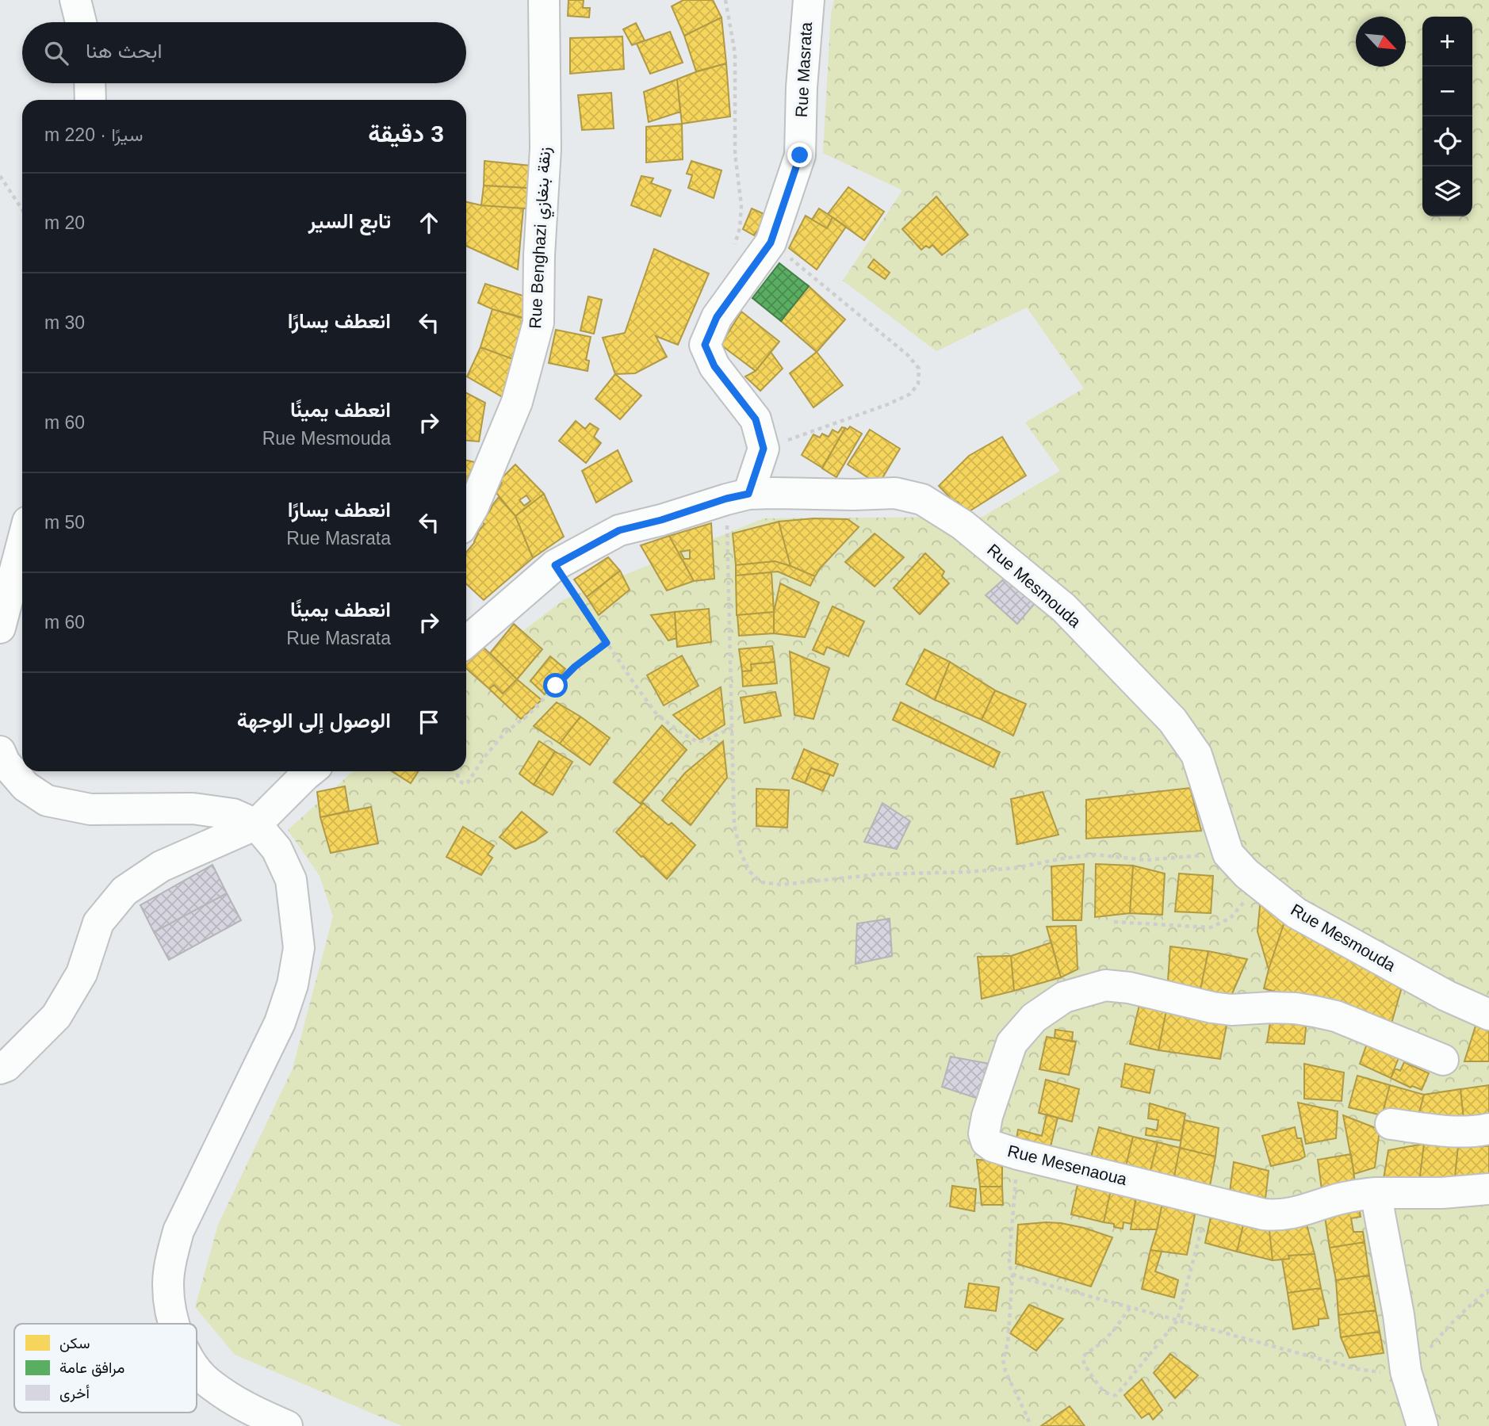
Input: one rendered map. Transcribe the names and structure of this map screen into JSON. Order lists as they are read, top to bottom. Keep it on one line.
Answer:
{"streets":{"street":["Rue Masrata","Rue Benghazi زنقة بنغازي","Rue Mesmouda","Rue Mesenaoua"]},"legend":["سكن","مرافق عامة","أخرى"],"north":"bottom right","page":{"map_buttons":["+","−"],"search":"ابحث هنا","heading":["3 دقيقة","سيرًا · 220 m"],"list":[["تابع السير","20 m"],["انعطف يسارًا","30 m"],["انعطف يمينًا","Rue Mesmouda","60 m"],["انعطف يسارًا","Rue Masrata","50 m"],["انعطف يمينًا","Rue Masrata","60 m"],"الوصول إلى الوجهة"]}}
